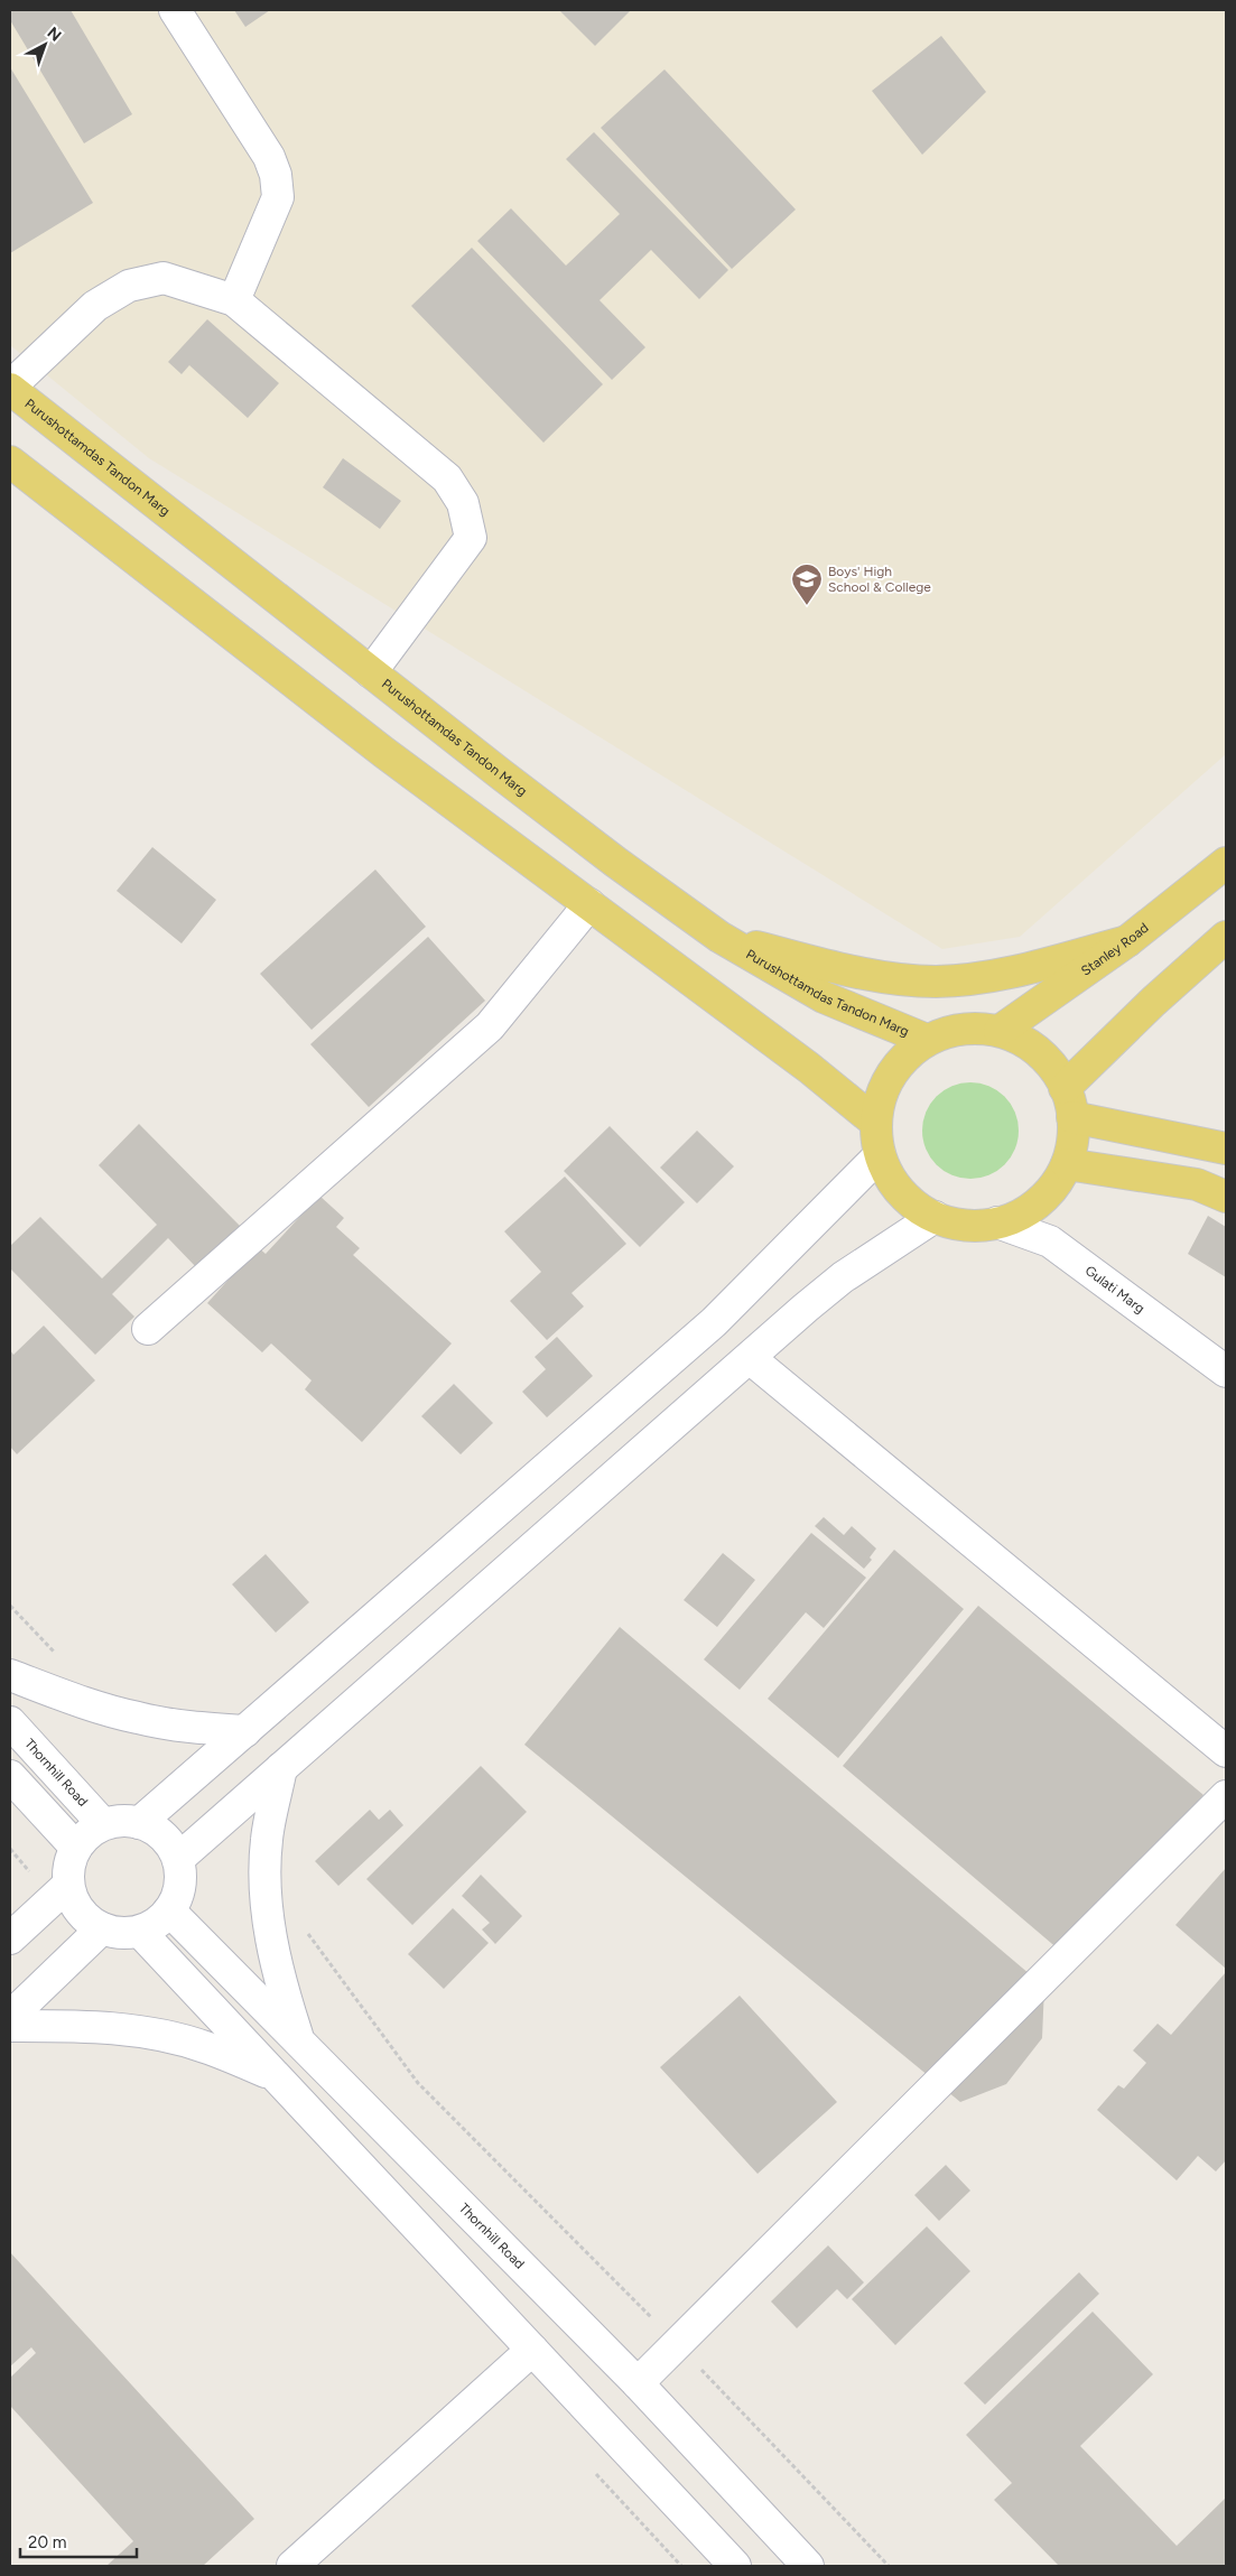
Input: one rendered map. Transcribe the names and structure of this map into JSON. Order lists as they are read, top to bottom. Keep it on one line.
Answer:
{"streets":{"main road":["Purushottamdas Tandon Marg","Stanley Road"],"street":["Gulati Marg","Thornhill Road"]},"crossings":[["Purushottamdas Tandon Marg","Stanley Road"],["Purushottamdas Tandon Marg","Gulati Marg"],["Stanley Road","Gulati Marg"]],"places":{"school or university":["Boys' High School & College"]},"scale_bar":"20 m","north":"top right"}
